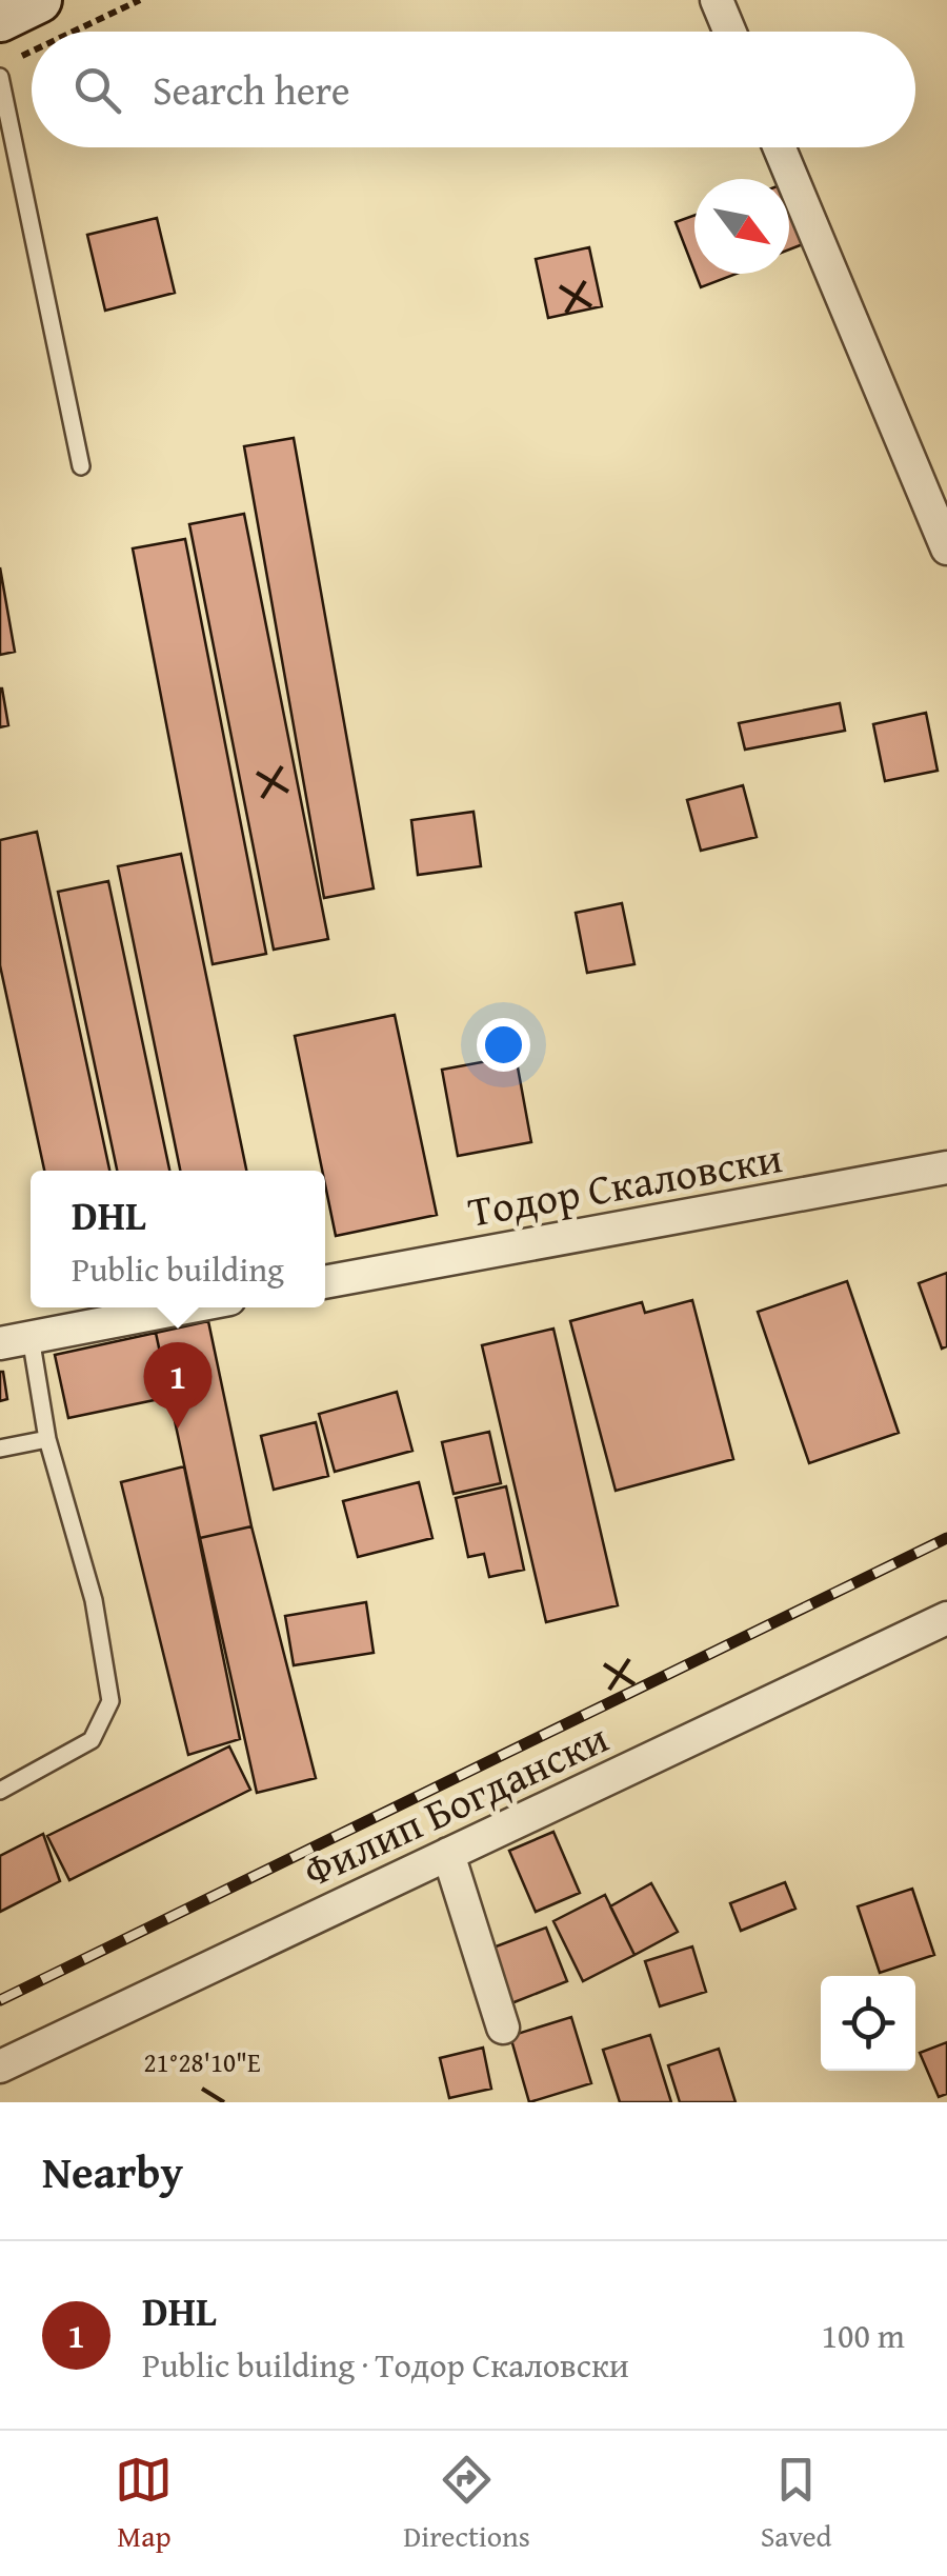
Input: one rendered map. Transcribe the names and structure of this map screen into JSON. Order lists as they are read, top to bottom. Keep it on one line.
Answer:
{"streets":{"street":["Тодор Скаловски","Филип Богдански"]},"north":"bottom right","page":{"search":"Search here","popup":["DHL","Public building"],"pins":"1","heading":"Nearby","list":[{"mark":"1","name":"DHL","note":"Public building · Тодор Скаловски","value":"100 m"}],"nav":["Map","Directions","Saved"]},"coordinates":["21°28'10\"E"]}
